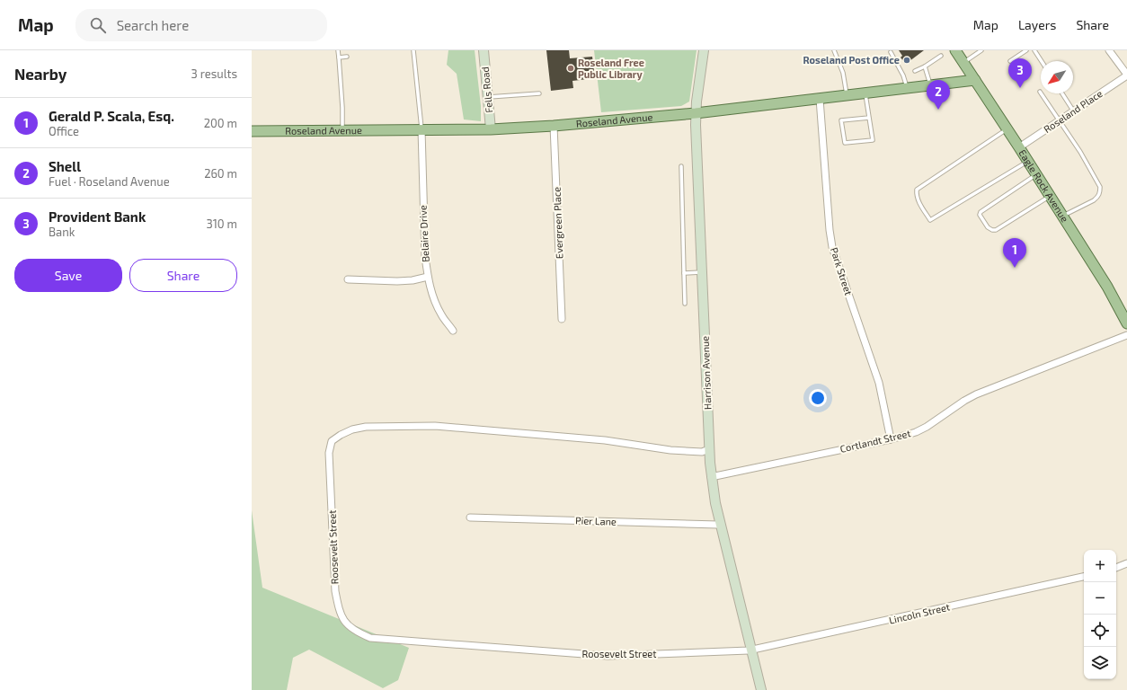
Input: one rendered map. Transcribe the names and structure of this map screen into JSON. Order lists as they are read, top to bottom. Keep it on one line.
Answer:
{"streets":{"main road":["Roseland Avenue","Eagle Rock Avenue"],"street":["Fells Road","Roseland Place","Evergreen Place","Belaire Drive","Park Street","Harrison Avenue","Cortlandt Street","Pier Lane","Roosevelt Street","Lincoln Street"]},"crossings":[["Fells Road","Roseland Avenue"],["Roseland Place","Eagle Rock Avenue"],["Roseland Avenue","Eagle Rock Avenue"],["Roseland Avenue","Evergreen Place"],["Roseland Avenue","Belaire Drive"],["Roseland Avenue","Park Street"],["Roseland Avenue","Harrison Avenue"],["Park Street","Cortlandt Street"],["Harrison Avenue","Cortlandt Street"],["Harrison Avenue","Pier Lane"],["Harrison Avenue","Roosevelt Street"],["Harrison Avenue","Lincoln Street"],["Roosevelt Street","Lincoln Street"]],"places":["Roseland Post Office","Roseland Free Public Library"],"north":"bottom left","page":{"header":"Map","search":"Search here","nav":["Map","Layers","Share"],"heading":["Nearby","3 results"],"pins":["3","2","1"],"list":[{"mark":"1","name":"Gerald P. Scala, Esq.","note":"Office","value":"200 m"},{"mark":"2","name":"Shell","note":"Fuel · Roseland Avenue","value":"260 m"},{"mark":"3","name":"Provident Bank","note":"Bank","value":"310 m"}],"buttons":["Save","Share"],"map_buttons":["+","−"]}}
